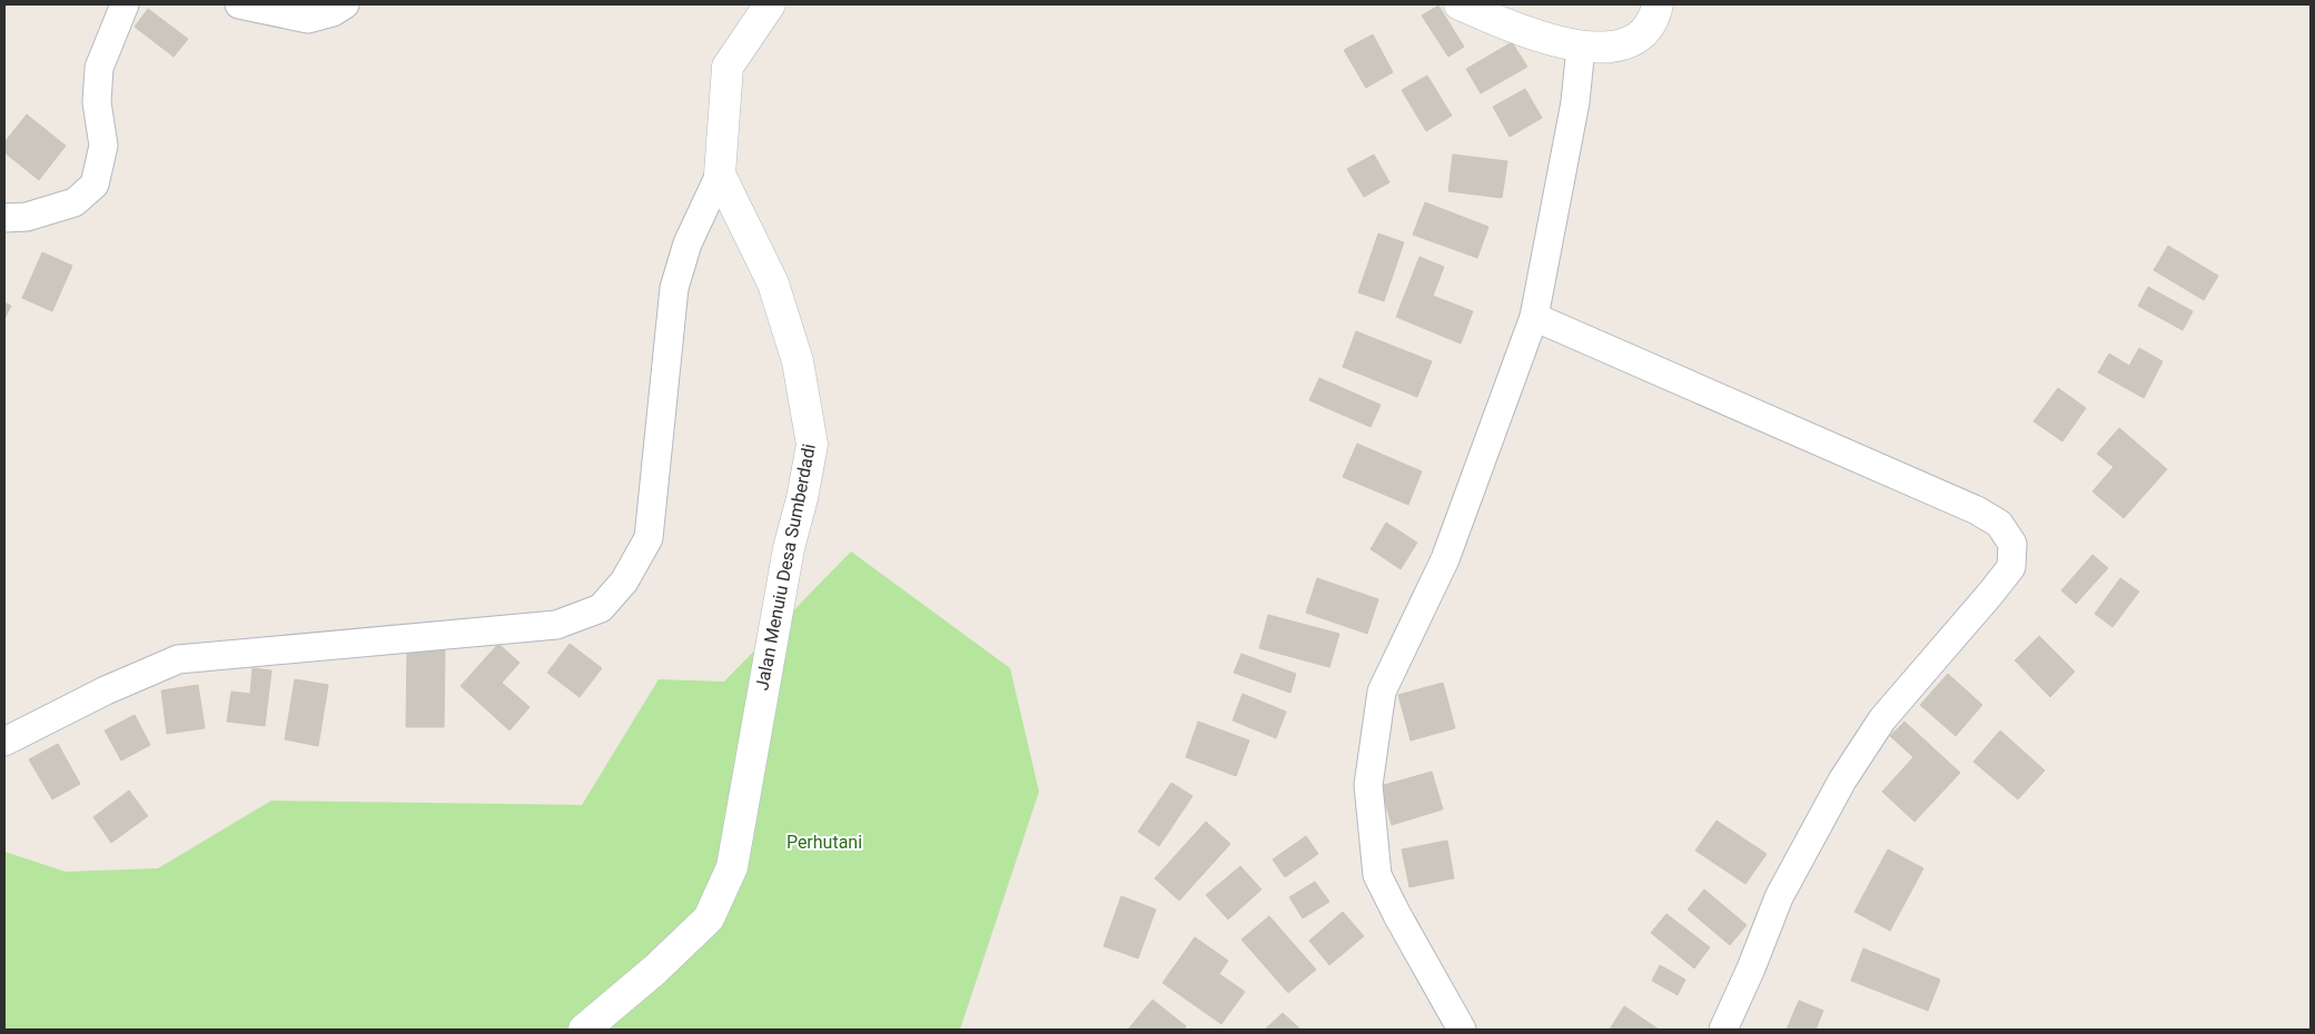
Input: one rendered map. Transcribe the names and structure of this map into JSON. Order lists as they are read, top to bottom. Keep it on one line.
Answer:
{"streets":{"street":["Jalan Menuiu Desa Sumberdadi"]},"parks":["Perhutani"]}
